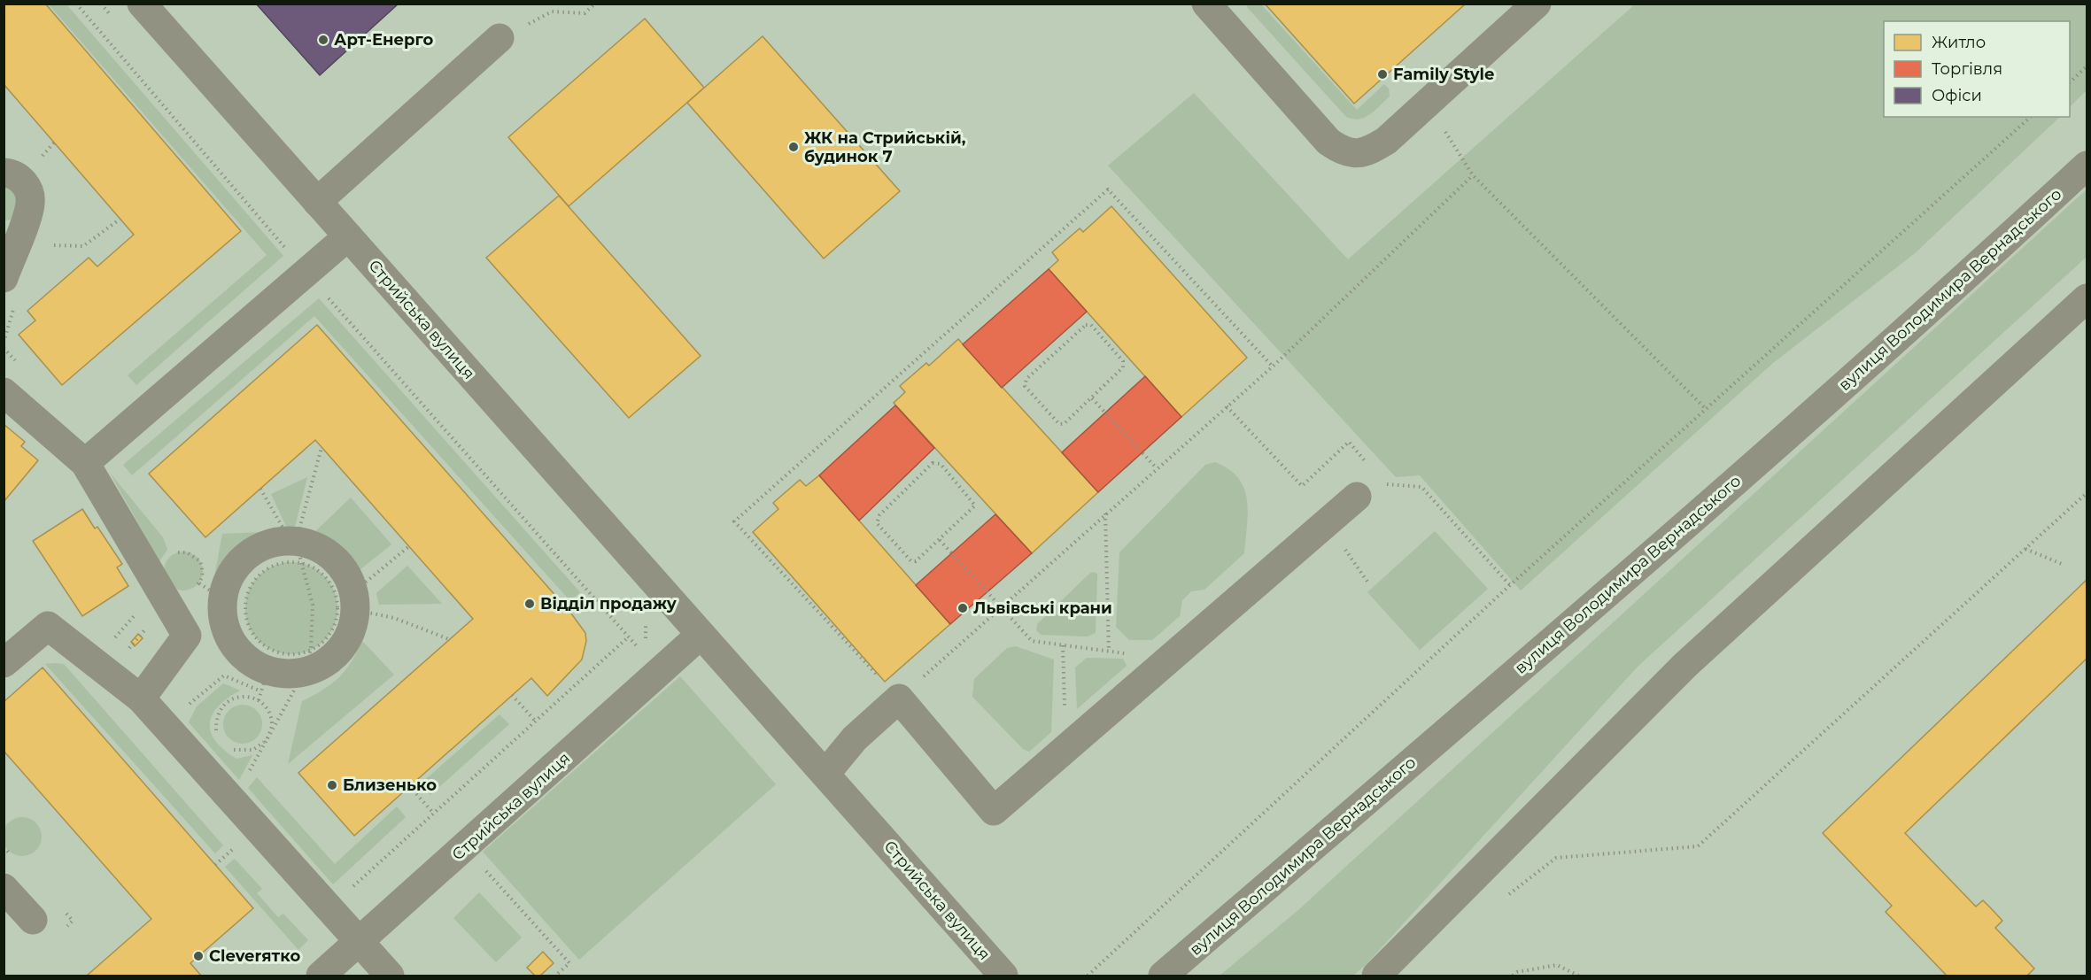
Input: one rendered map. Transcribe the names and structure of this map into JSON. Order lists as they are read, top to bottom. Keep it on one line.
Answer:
{"streets":{"street":["вулиця Володимира Вернадського","Стрийська вулиця"]},"places":["Арт-Енерго","Family Style","ЖК на Стрийській, будинок 7","Відділ продажу","Львівські крани","Близенько","Cleverятко"],"legend":["Житло","Торгівля","Офіси"]}
